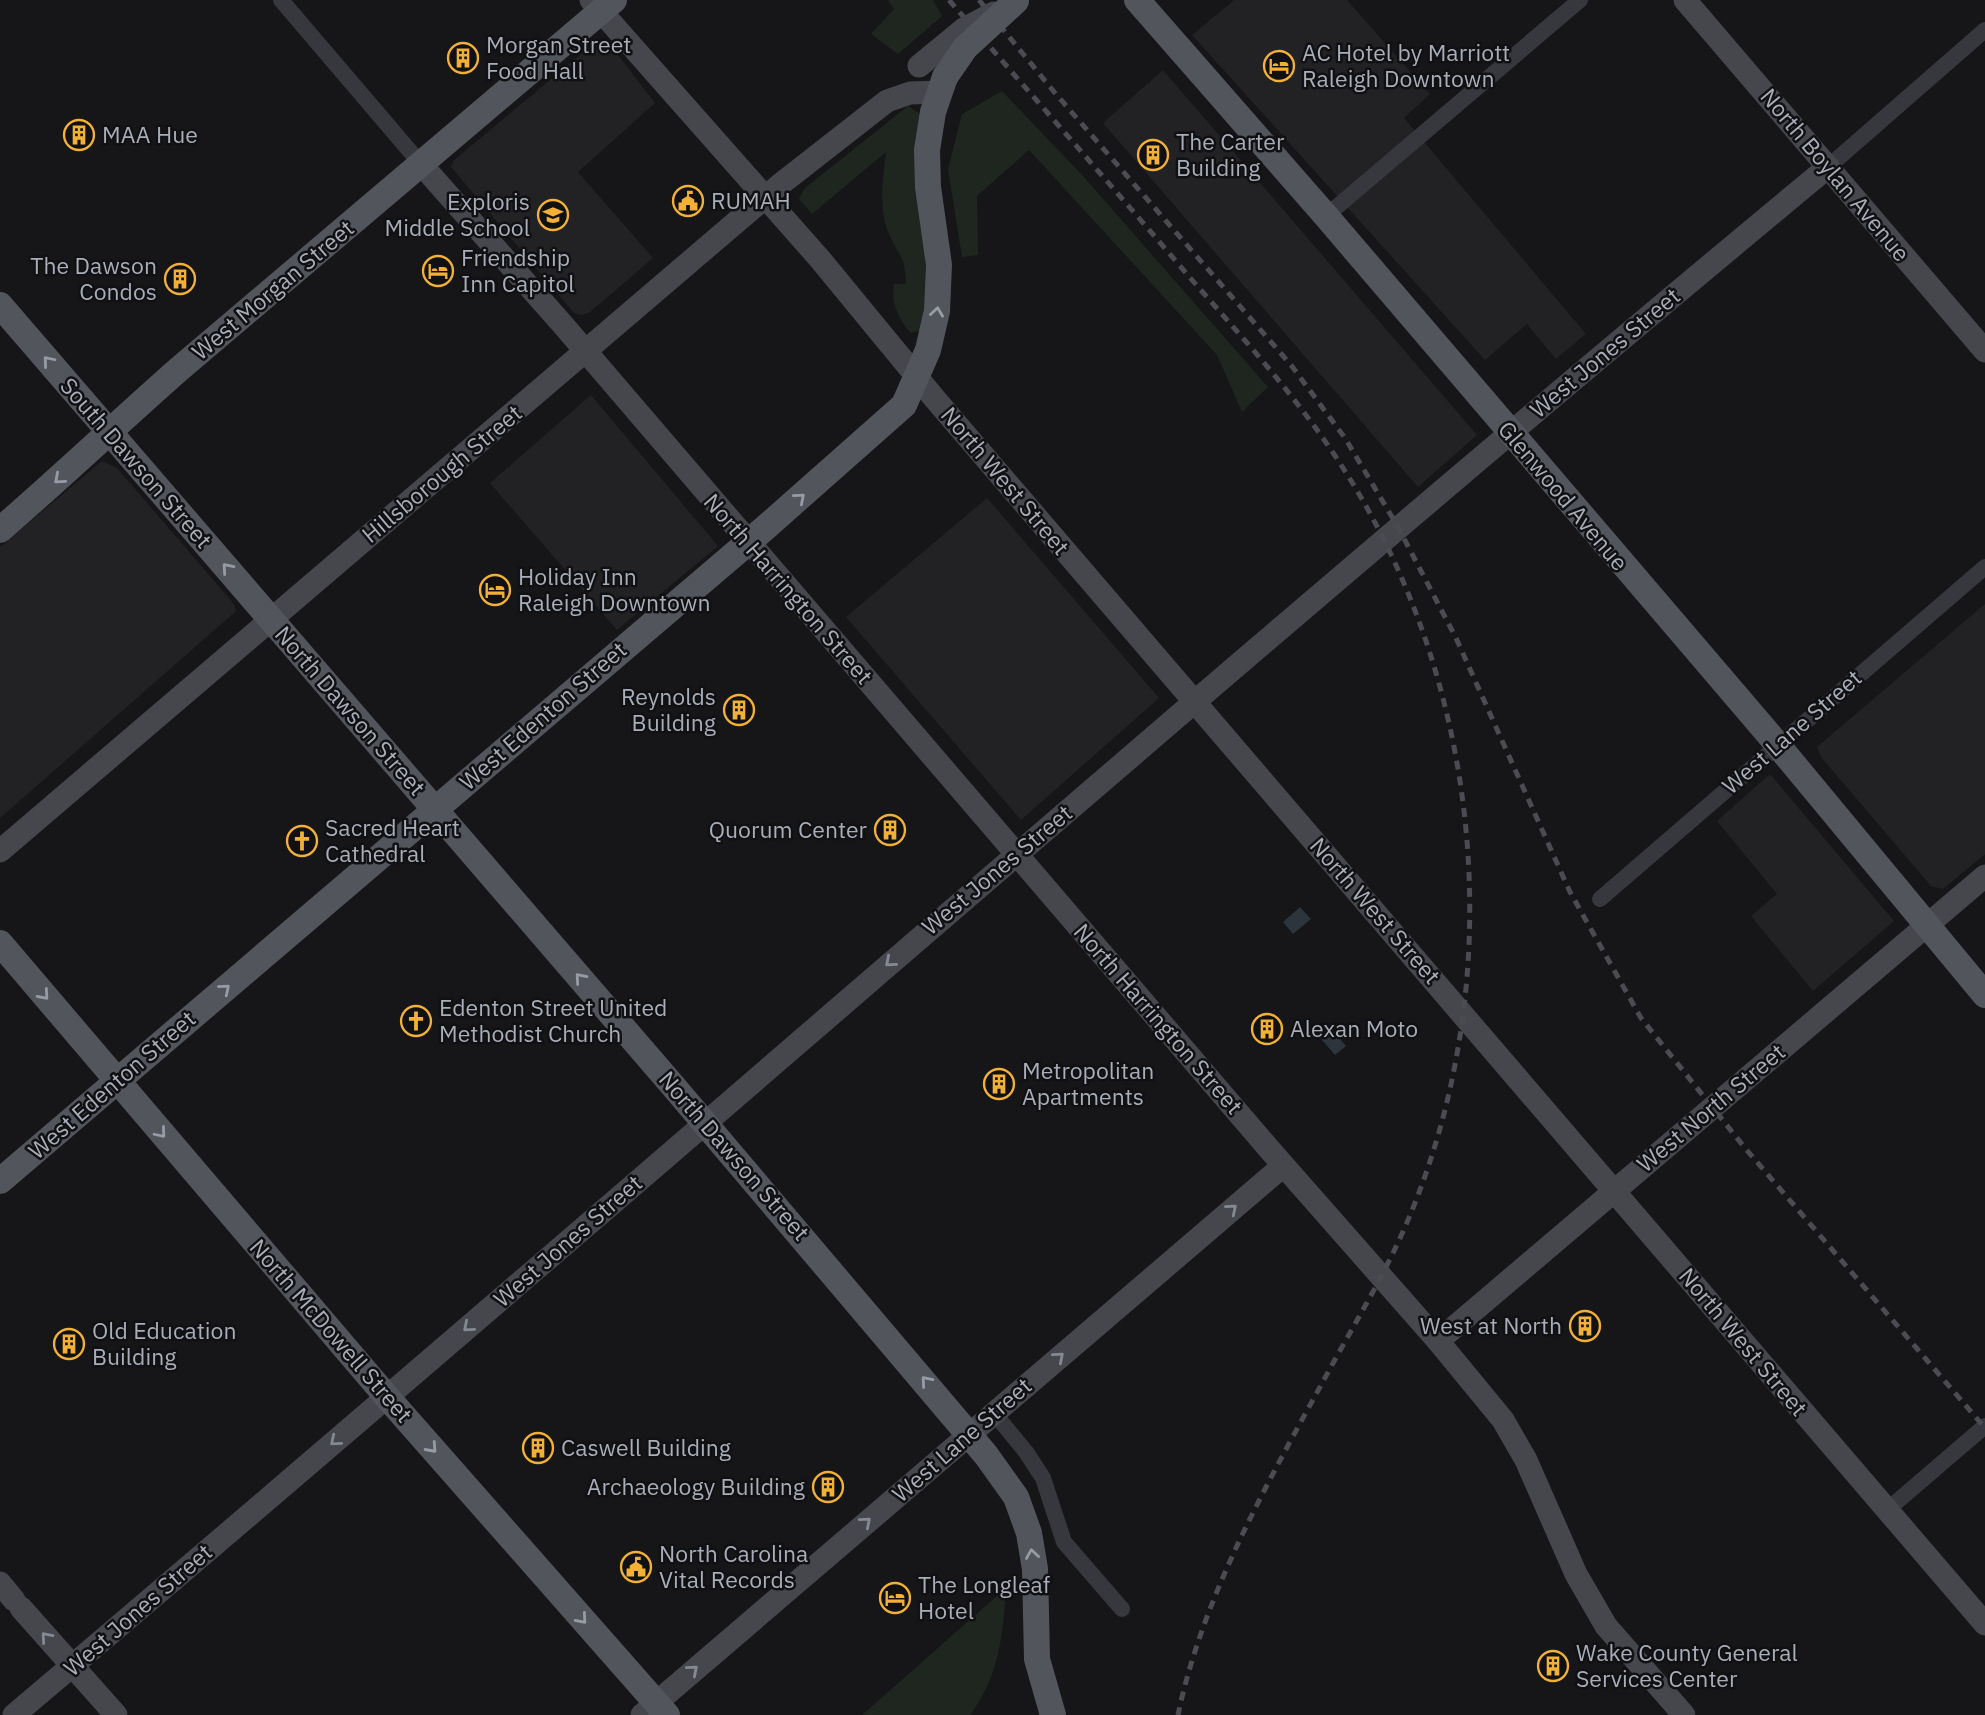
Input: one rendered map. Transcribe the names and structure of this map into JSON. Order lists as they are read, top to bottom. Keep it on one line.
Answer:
{"streets":{"main road":["West Morgan Street","South Dawson Street","Hillsborough Street","Glenwood Avenue","North Dawson Street","West Edenton Street","North McDowell Street"],"street":["North Boylan Avenue","West Jones Street","North West Street","North Harrington Street","West Lane Street","West North Street"]},"crossings":[["North Boylan Avenue","West Jones Street"],["West Morgan Street","South Dawson Street"],["West Morgan Street","North West Street"],["West Morgan Street","North Harrington Street"],["West Jones Street","North West Street"],["West Jones Street","Glenwood Avenue"],["West Jones Street","North Harrington Street"],["West Jones Street","North Dawson Street"],["West Jones Street","North McDowell Street"],["South Dawson Street","Hillsborough Street"],["South Dawson Street","North Dawson Street"],["Hillsborough Street","North West Street"],["Hillsborough Street","North Harrington Street"],["Hillsborough Street","North Dawson Street"],["Hillsborough Street","West Edenton Street"],["North West Street","West Edenton Street"],["North West Street","West North Street"],["Glenwood Avenue","West Lane Street"],["Glenwood Avenue","West North Street"],["North Harrington Street","West Edenton Street"],["North Harrington Street","West Lane Street"],["North Harrington Street","West North Street"],["North Dawson Street","West Edenton Street"],["North Dawson Street","West Lane Street"],["West Edenton Street","North McDowell Street"],["West Lane Street","North McDowell Street"]],"one_way":["West Jones Street","South Dawson Street","North Dawson Street","West Edenton Street","West Lane Street","North McDowell Street"],"places":{"building":["Morgan Street Food Hall","MAA Hue","The Carter Building","The Dawson Condos","Reynolds Building","Quorum Center","Alexan Moto","Metropolitan Apartments","West at North","Old Education Building","Caswell Building","Archaeology Building","Wake County General Services Center"],"hotel":["AC Hotel by Marriott Raleigh Downtown","Friendship Inn Capitol","Holiday Inn Raleigh Downtown","The Longleaf Hotel"],"public building":["RUMAH","North Carolina Vital Records"],"school or university":["Exploris Middle School"],"church":["Sacred Heart Cathedral","Edenton Street United Methodist Church"]}}
